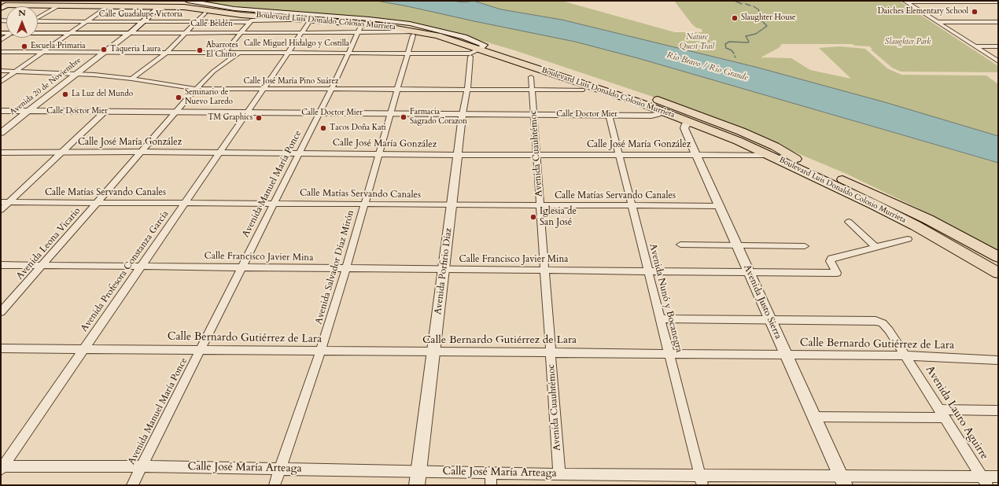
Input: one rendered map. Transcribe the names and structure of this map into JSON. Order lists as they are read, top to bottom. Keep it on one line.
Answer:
{"streets":{"highway":["Boulevard Luis Donaldo Colosio Murrieta"],"main road":["Calle Beldén","Avenida 20 de Noviembre"],"street":["Calle Guadalupe Victoria","Calle Miguel Hidalgo y Costilla","Calle José María Pino Suárez","Calle Doctor Mier","Calle José María González","Avenida Cuauhtémoc","Avenida Manuel María Ponce","Calle Matías Servando Canales","Avenida Leona Vicario","Calle Francisco Javier Mina","Avenida Salvador Díaz Mirón","Avenida Profesora Constanza García","Avenida Porfirio Díaz","Avenida Nunó y Bocanegra","Avenida Justo Sierra","Calle Bernardo Gutiérrez de Lara","Avenida Lauro Aguirre","Calle José María Arteaga"]},"crossings":[["Calle Guadalupe Victoria","Boulevard Luis Donaldo Colosio Murrieta"],["Calle Guadalupe Victoria","Avenida 20 de Noviembre"],["Boulevard Luis Donaldo Colosio Murrieta","Calle Beldén"],["Boulevard Luis Donaldo Colosio Murrieta","Calle Miguel Hidalgo y Costilla"],["Boulevard Luis Donaldo Colosio Murrieta","Avenida 20 de Noviembre"],["Boulevard Luis Donaldo Colosio Murrieta","Calle Doctor Mier"],["Boulevard Luis Donaldo Colosio Murrieta","Calle José María González"],["Boulevard Luis Donaldo Colosio Murrieta","Avenida Justo Sierra"],["Calle Beldén","Avenida 20 de Noviembre"],["Calle Beldén","Avenida Manuel María Ponce"],["Calle Beldén","Avenida Profesora Constanza García"],["Calle Miguel Hidalgo y Costilla","Avenida 20 de Noviembre"],["Calle Miguel Hidalgo y Costilla","Avenida Manuel María Ponce"],["Calle Miguel Hidalgo y Costilla","Avenida Leona Vicario"],["Calle Miguel Hidalgo y Costilla","Avenida Salvador Díaz Mirón"],["Calle Miguel Hidalgo y Costilla","Avenida Profesora Constanza García"],["Calle José María Pino Suárez","Avenida 20 de Noviembre"],["Calle José María Pino Suárez","Avenida Cuauhtémoc"],["Calle José María Pino Suárez","Avenida Manuel María Ponce"],["Calle José María Pino Suárez","Avenida Leona Vicario"],["Calle José María Pino Suárez","Avenida Salvador Díaz Mirón"],["Calle José María Pino Suárez","Avenida Profesora Constanza García"],["Calle José María Pino Suárez","Avenida Porfirio Díaz"],["Avenida 20 de Noviembre","Calle Doctor Mier"],["Calle Doctor Mier","Avenida Cuauhtémoc"],["Calle Doctor Mier","Avenida Manuel María Ponce"],["Calle Doctor Mier","Avenida Leona Vicario"],["Calle Doctor Mier","Avenida Salvador Díaz Mirón"],["Calle Doctor Mier","Avenida Profesora Constanza García"],["Calle Doctor Mier","Avenida Porfirio Díaz"],["Calle Doctor Mier","Avenida Nunó y Bocanegra"],["Calle José María González","Avenida Cuauhtémoc"],["Calle José María González","Avenida Manuel María Ponce"],["Calle José María González","Avenida Leona Vicario"],["Calle José María González","Avenida Salvador Díaz Mirón"],["Calle José María González","Avenida Profesora Constanza García"],["Calle José María González","Avenida Porfirio Díaz"],["Calle José María González","Avenida Nunó y Bocanegra"],["Calle José María González","Avenida Justo Sierra"],["Avenida Cuauhtémoc","Calle Matías Servando Canales"],["Avenida Cuauhtémoc","Calle Francisco Javier Mina"],["Avenida Cuauhtémoc","Calle Bernardo Gutiérrez de Lara"],["Avenida Cuauhtémoc","Calle José María Arteaga"],["Avenida Manuel María Ponce","Calle Matías Servando Canales"],["Avenida Manuel María Ponce","Calle Francisco Javier Mina"],["Avenida Manuel María Ponce","Calle Bernardo Gutiérrez de Lara"],["Avenida Manuel María Ponce","Calle José María Arteaga"],["Calle Matías Servando Canales","Avenida Leona Vicario"],["Calle Matías Servando Canales","Avenida Salvador Díaz Mirón"],["Calle Matías Servando Canales","Avenida Profesora Constanza García"],["Calle Matías Servando Canales","Avenida Porfirio Díaz"],["Calle Matías Servando Canales","Avenida Nunó y Bocanegra"],["Calle Matías Servando Canales","Avenida Justo Sierra"],["Avenida Leona Vicario","Calle Francisco Javier Mina"],["Calle Francisco Javier Mina","Avenida Salvador Díaz Mirón"],["Calle Francisco Javier Mina","Avenida Profesora Constanza García"],["Calle Francisco Javier Mina","Avenida Porfirio Díaz"],["Calle Francisco Javier Mina","Avenida Nunó y Bocanegra"],["Calle Francisco Javier Mina","Avenida Justo Sierra"],["Avenida Salvador Díaz Mirón","Calle Bernardo Gutiérrez de Lara"],["Avenida Salvador Díaz Mirón","Calle José María Arteaga"],["Avenida Profesora Constanza García","Calle Bernardo Gutiérrez de Lara"],["Avenida Profesora Constanza García","Calle José María Arteaga"],["Avenida Porfirio Díaz","Calle Bernardo Gutiérrez de Lara"],["Avenida Porfirio Díaz","Calle José María Arteaga"],["Avenida Nunó y Bocanegra","Calle Bernardo Gutiérrez de Lara"],["Avenida Nunó y Bocanegra","Calle José María Arteaga"],["Avenida Justo Sierra","Calle Bernardo Gutiérrez de Lara"],["Avenida Justo Sierra","Avenida Lauro Aguirre"],["Avenida Justo Sierra","Calle José María Arteaga"],["Calle Bernardo Gutiérrez de Lara","Avenida Lauro Aguirre"],["Avenida Lauro Aguirre","Calle José María Arteaga"]],"water":["Río Bravo / Rio Grande"],"parks":["Nature Quest Trail","Slaughter Park"],"places":["Daiches Elementary School","Slaughter House","Escuela Primaria","Taqueria Laura","Abarrotes El Chino","La Luz del Mundo","Seminario de Nuevo Laredo","Farmacia Sagrado Corazon","TM Graphics","Tacos Doña Kati","Iglesia de San José"],"north":"top"}
